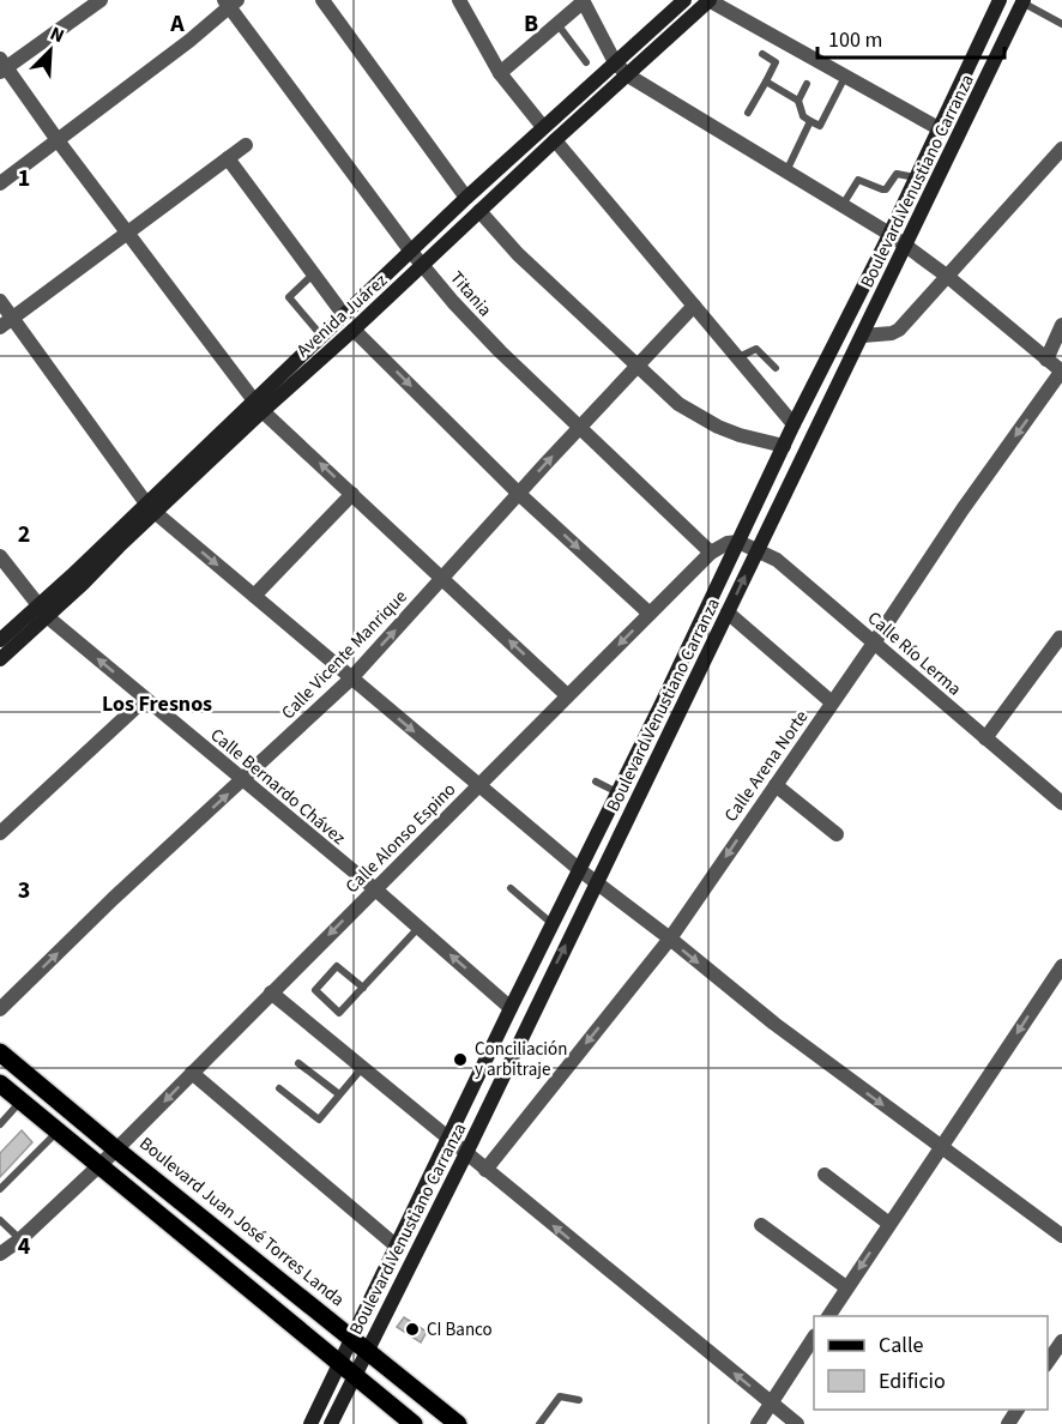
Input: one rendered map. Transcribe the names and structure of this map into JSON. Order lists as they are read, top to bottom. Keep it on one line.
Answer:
{"streets":{"main road":["Boulevard Venustiano Carranza","Avenida Juárez","Boulevard Juan José Torres Landa"],"street":["Titania","Calle Río Lerma","Calle Vicente Manrique","Calle Arena Norte","Calle Bernardo Chávez","Calle Alonso Espino"]},"crossings":[["Boulevard Venustiano Carranza","Calle Río Lerma"],["Boulevard Venustiano Carranza","Calle Bernardo Chávez"],["Boulevard Venustiano Carranza","Boulevard Juan José Torres Landa"],["Titania","Avenida Juárez"],["Titania","Calle Vicente Manrique"],["Titania","Calle Alonso Espino"],["Avenida Juárez","Calle Bernardo Chávez"],["Calle Río Lerma","Calle Arena Norte"],["Calle Vicente Manrique","Calle Bernardo Chávez"],["Calle Bernardo Chávez","Calle Alonso Espino"],["Calle Alonso Espino","Boulevard Juan José Torres Landa"]],"one_way":["Calle Arena Norte","Calle Bernardo Chávez","Calle Alonso Espino"],"districts":["Los Fresnos"],"places":["Conciliación y arbitraje","CI Banco"],"legend":["Calle","Edificio"],"scale_bar":"100 m","north":"top right","grid":{"columns":["A","B"],"rows":["1","2","3","4"]}}
